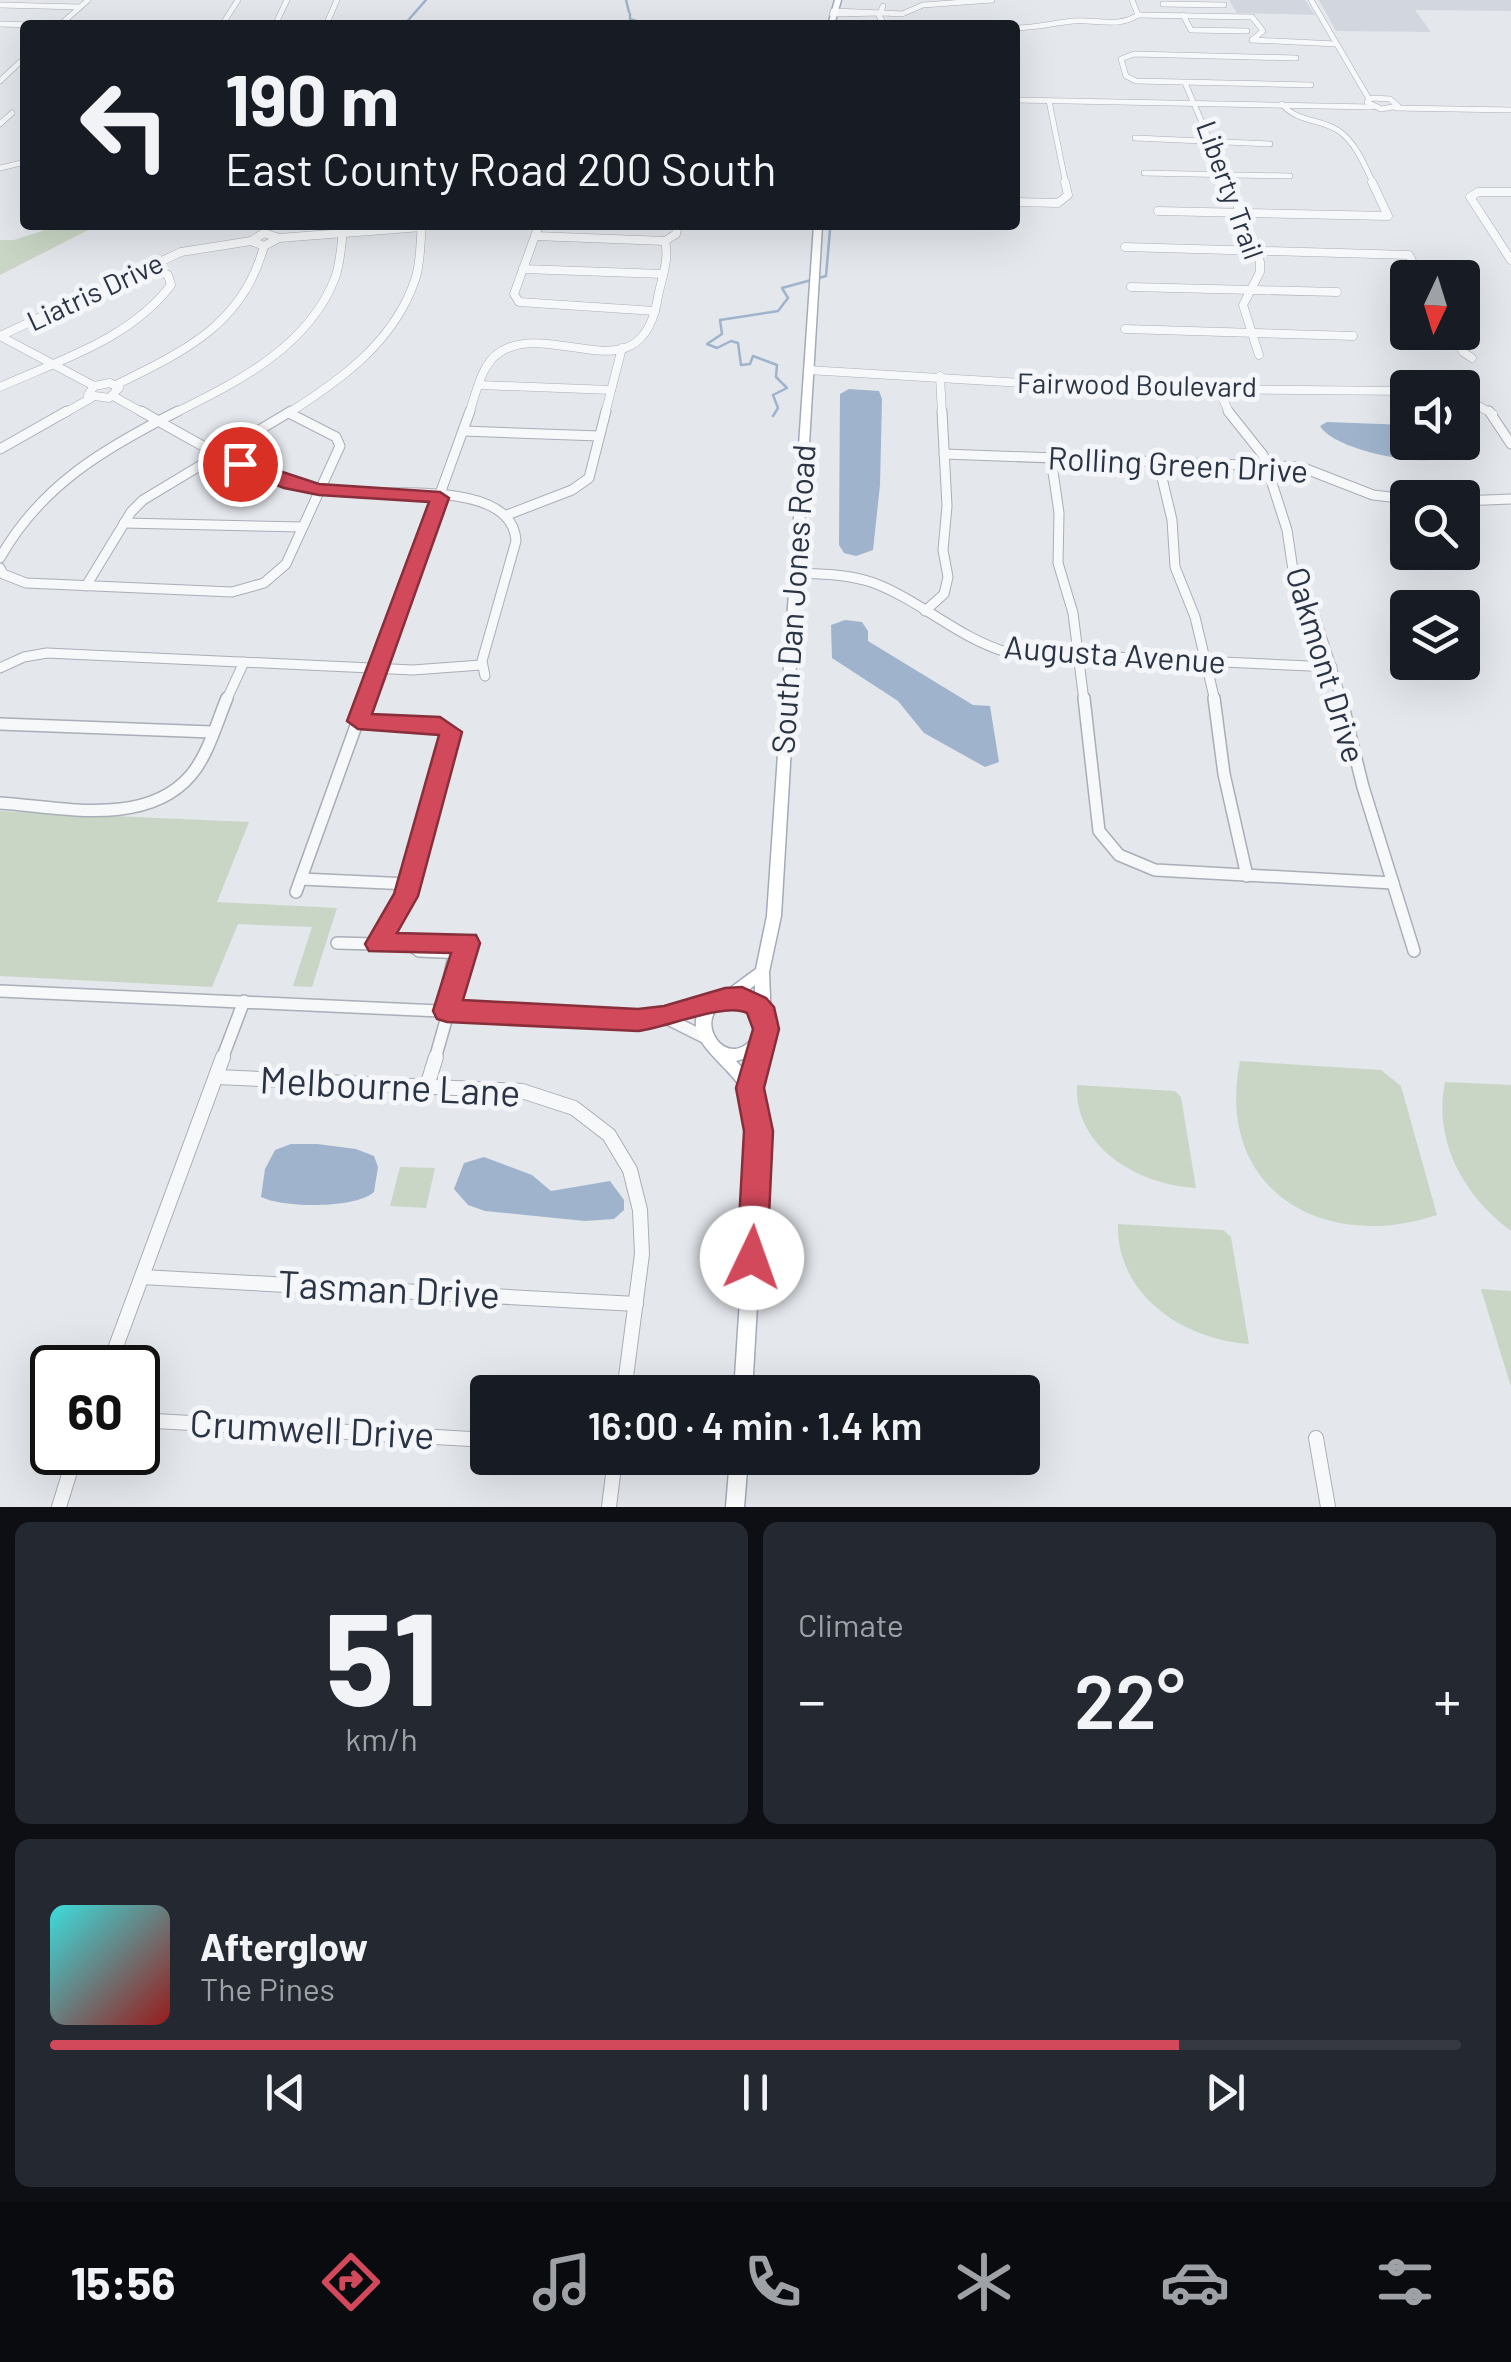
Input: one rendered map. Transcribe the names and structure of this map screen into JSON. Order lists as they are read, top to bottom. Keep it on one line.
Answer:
{"streets":{"main road":["South Dan Jones Road"],"street":["Liberty Trail","Liatris Drive","Fairwood Boulevard","Rolling Green Drive","Augusta Avenue","Oakmont Drive","Melbourne Lane","Tasman Drive","Crumwell Drive"]},"crossings":[["Fairwood Boulevard","South Dan Jones Road"],["Fairwood Boulevard","Oakmont Drive"],["Rolling Green Drive","Oakmont Drive"],["South Dan Jones Road","Augusta Avenue"],["Augusta Avenue","Oakmont Drive"],["Melbourne Lane","Tasman Drive"]],"north":"bottom","page":{"turn":["190 m","East County Road 200 South"],"limit":"60","trip":"16:00 · 4 min · 1.4 km","tile":[["51","km/h"],"Climate"],"heat":["−","22°","+"],"song":["Afterglow","The Pines"],"tabs":"15:56"}}
